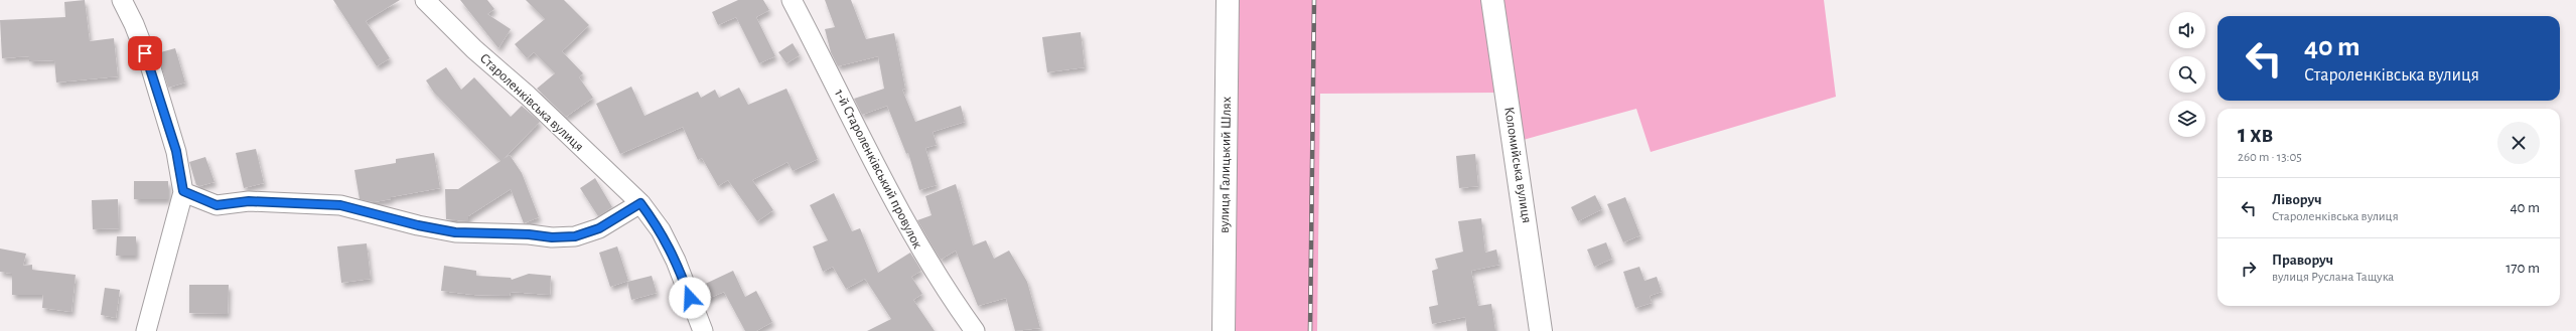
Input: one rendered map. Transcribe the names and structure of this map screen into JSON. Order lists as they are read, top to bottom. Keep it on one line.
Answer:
{"streets":{"main road":["вулиця Галицький Шлях","Коломийська вулиця"],"street":["Староленківська вулиця","1-й Староленківський провулок"]},"page":{"turn":["40 m","Староленківська вулиця"],"heading":["1 хв","260 m · 13:05"],"list":[{"name":"Ліворуч","note":"Староленківська вулиця","value":"40 m"},{"name":"Праворуч","note":"вулиця Руслана Тащука","value":"170 m"}]}}
